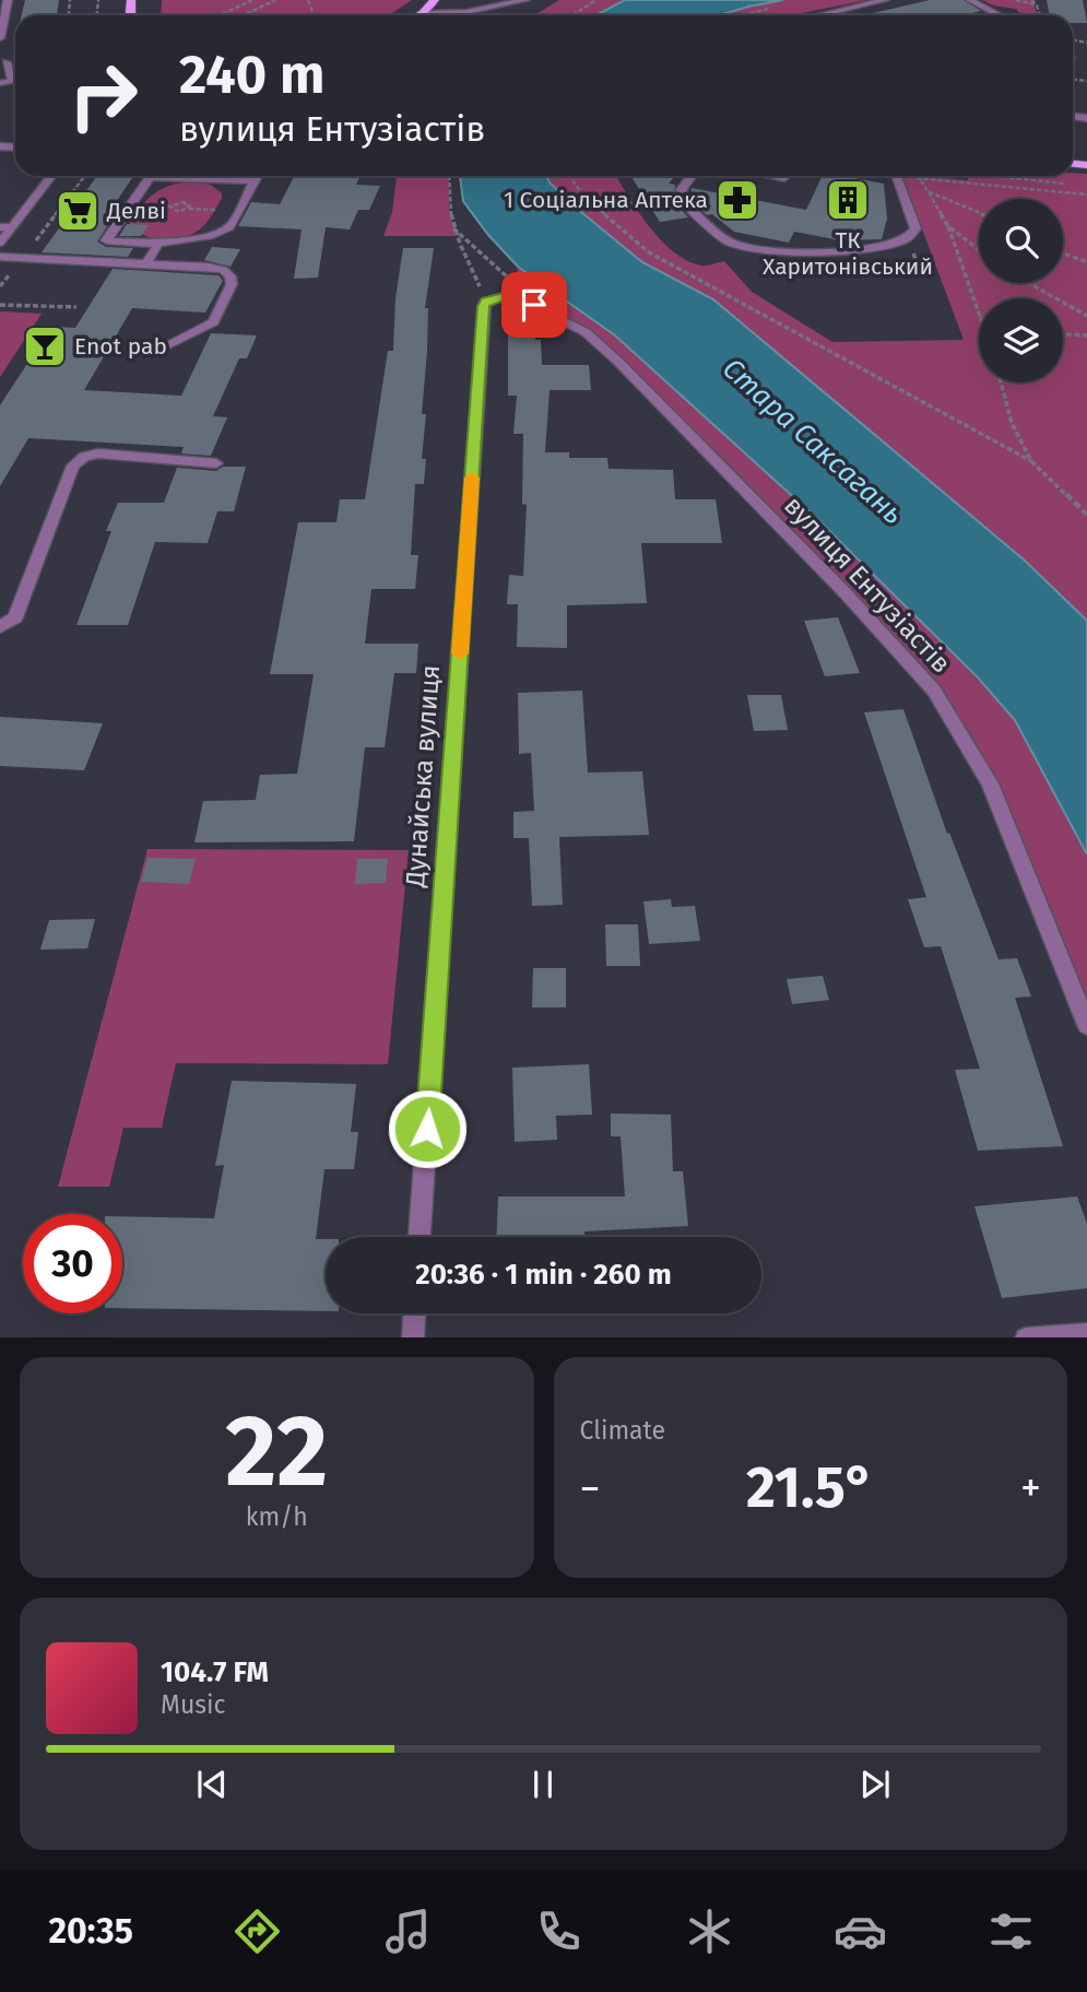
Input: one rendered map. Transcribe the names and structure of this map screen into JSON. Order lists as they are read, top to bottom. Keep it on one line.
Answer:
{"streets":{"street":["вулиця Ентузіастів","Дунайська вулиця"]},"crossings":[["вулиця Ентузіастів","Дунайська вулиця"]],"water":["Стара Саксагань"],"places":{"pharmacy":["1 Соціальна Аптека"],"building":["ТК Харитонівський"],"supermarket":["Делві"],"bar":["Enot pab"]},"page":{"turn":["240 m","вулиця Ентузіастів"],"limit":"30","trip":"20:36 · 1 min · 260 m","tile":[["22","km/h"],"Climate"],"heat":["−","21.5°","+"],"song":["104.7 FM","Music"],"tabs":"20:35"}}
